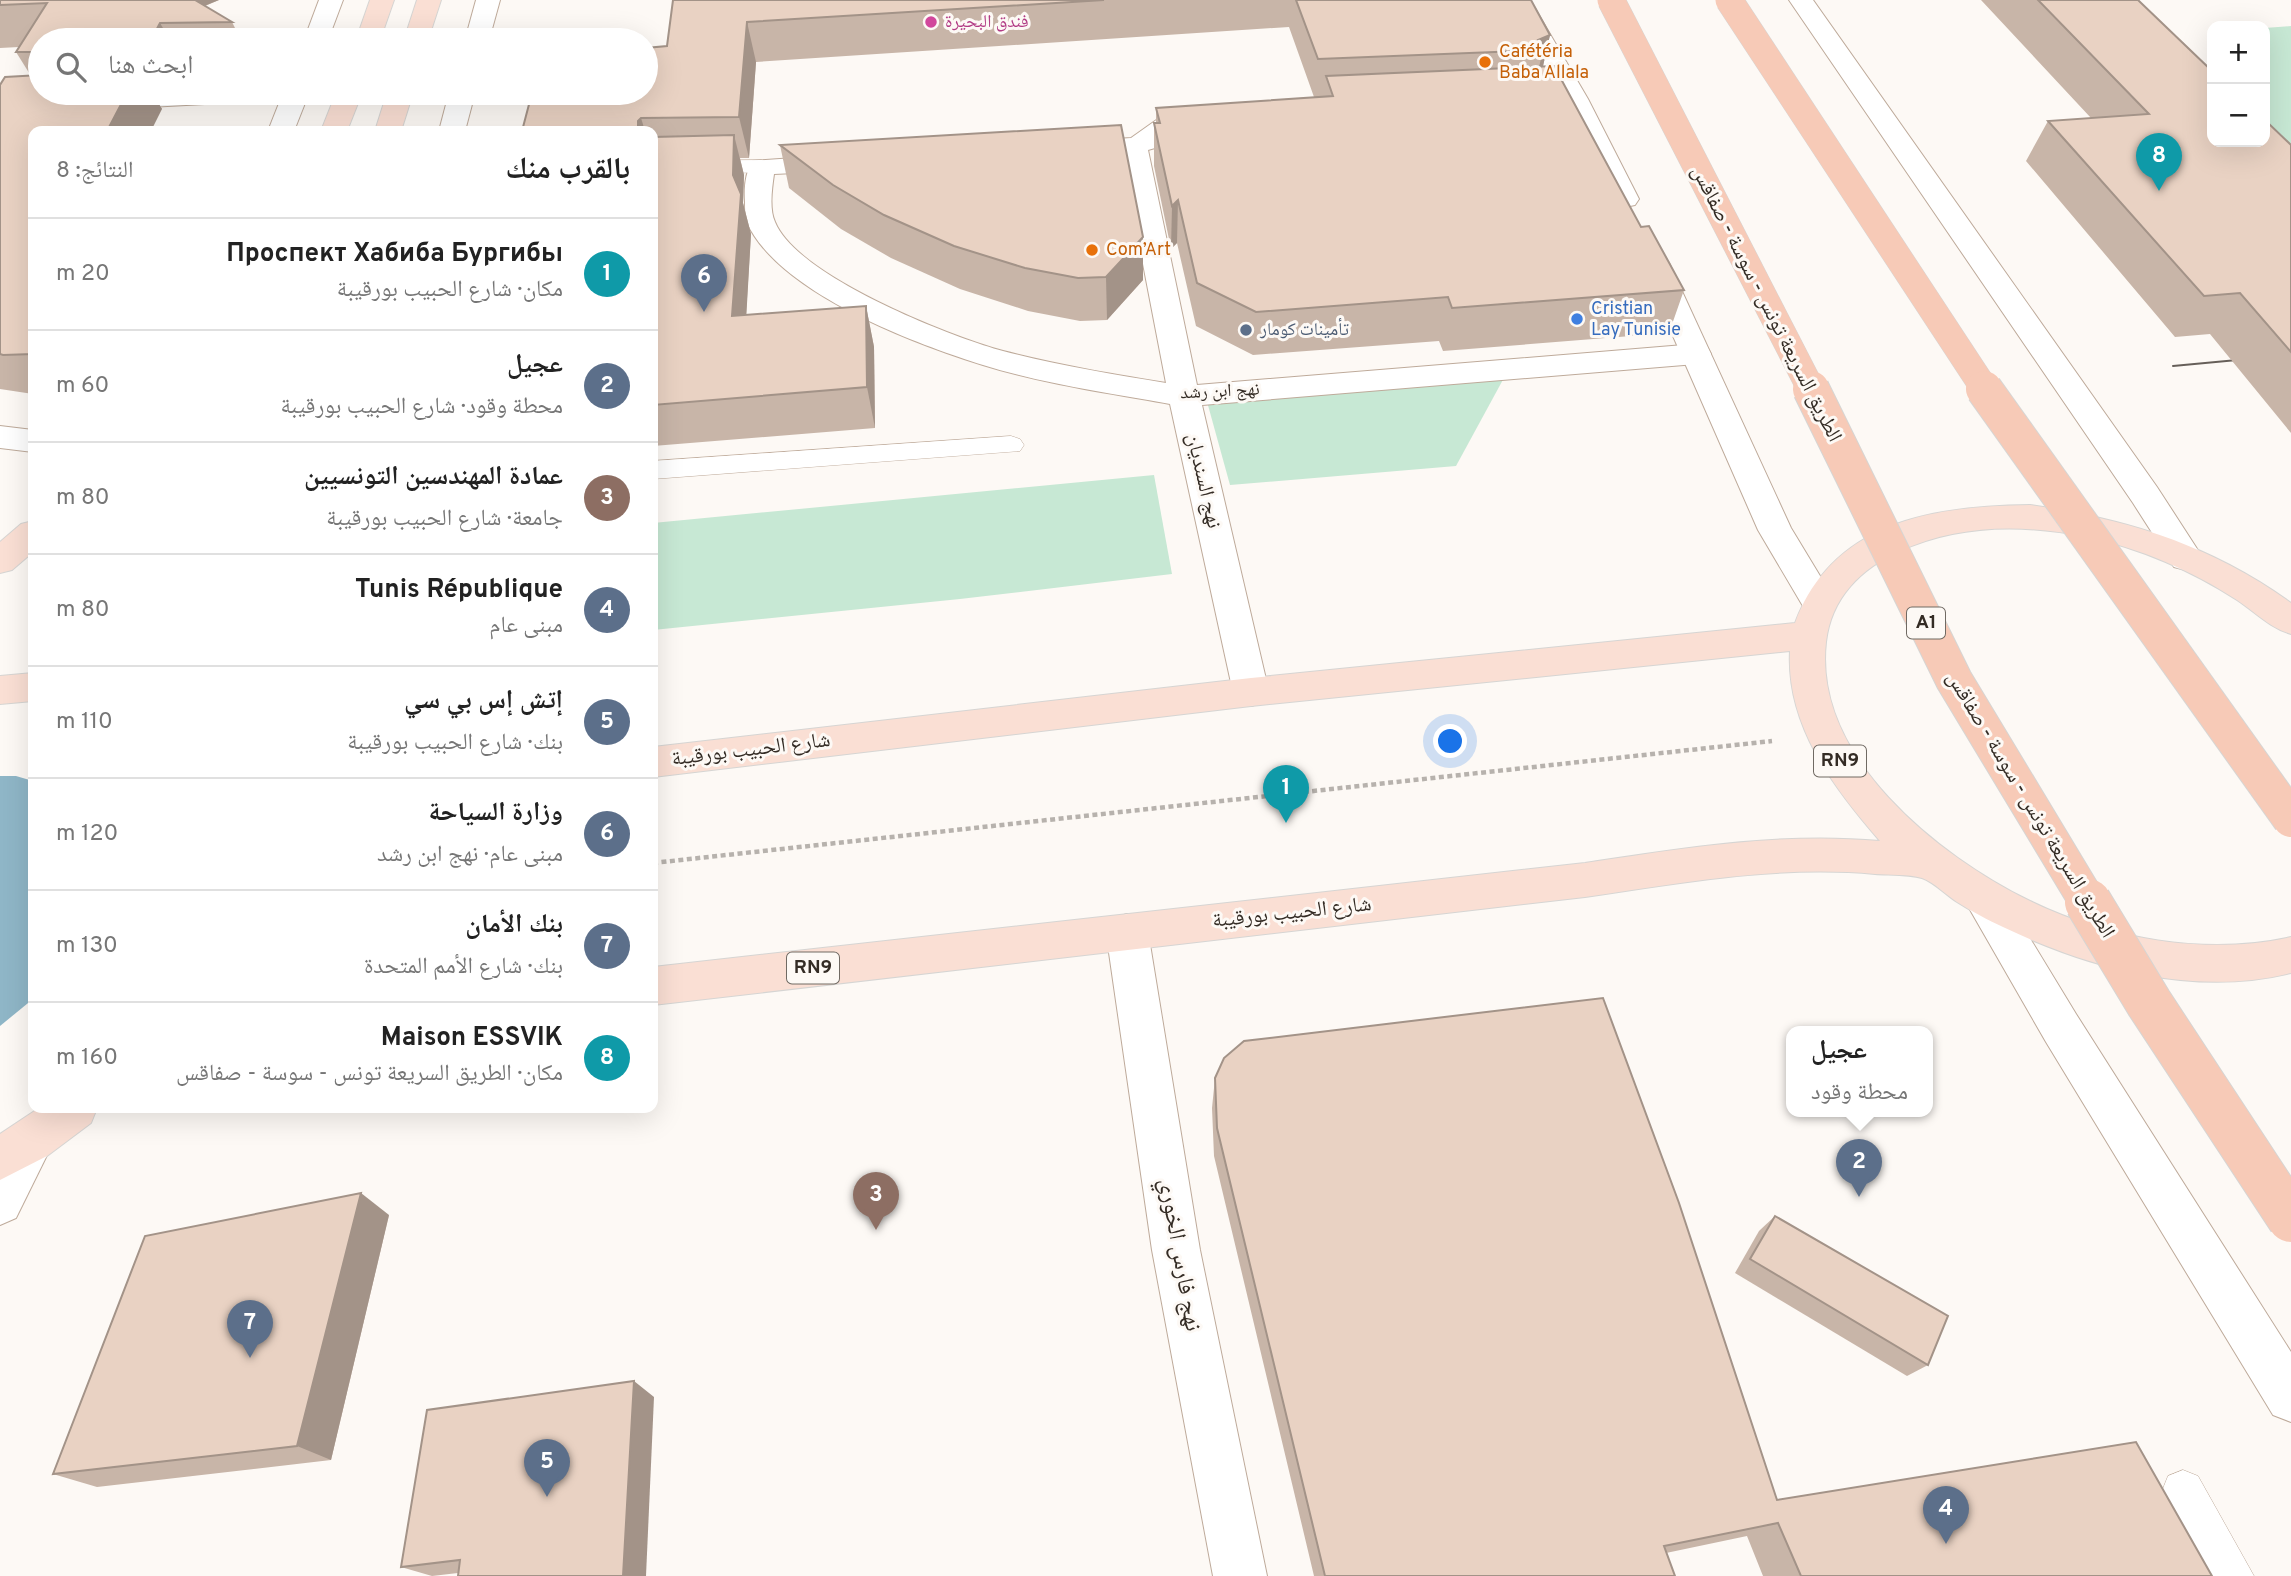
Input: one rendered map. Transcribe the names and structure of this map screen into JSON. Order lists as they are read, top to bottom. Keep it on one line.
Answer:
{"streets":{"highway":["الطريق السريعة تونس - سوسة - صفاقس","A1"],"main road":["شارع الحبيب بورقيبة","RN9"],"street":["نهج ابن رشد","نهج السنديان","نهج فارس الخوري"]},"crossings":[["نهج ابن رشد","نهج السنديان"],["نهج السنديان","شارع الحبيب بورقيبة"],["شارع الحبيب بورقيبة","RN9"],["شارع الحبيب بورقيبة","نهج فارس الخوري"]],"places":["فندق البحيرة","Cafétéria Baba Allala","Com’Art","Cristian Lay Tunisie","تأمينات كومار"],"page":{"map_buttons":["+","−"],"search":"ابحث هنا","heading":["بالقرب منك","النتائج: 8"],"pins":["8","6","1","2","3","7","5","4"],"list":[{"mark":"1","name":"Проспект Хабиба Бургибы","note":"مكان · شارع الحبيب بورقيبة","value":"20 m"},{"mark":"2","name":"عجيل","note":"محطة وقود · شارع الحبيب بورقيبة","value":"60 m"},{"mark":"3","name":"عمادة المهندسين التونسيين","note":"جامعة · شارع الحبيب بورقيبة","value":"80 m"},{"mark":"4","name":"Tunis République","note":"مبنى عام","value":"80 m"},{"mark":"5","name":"إتش إس بي سي","note":"بنك · شارع الحبيب بورقيبة","value":"110 m"},{"mark":"6","name":"وزارة السياحة","note":"مبنى عام · نهج ابن رشد","value":"120 m"},{"mark":"7","name":"بنك الأمان","note":"بنك · شارع الأمم المتحدة","value":"130 m"},{"mark":"8","name":"Maison ESSVIK","note":"مكان · الطريق السريعة تونس - سوسة - صفاقس","value":"160 m"}],"popup":["عجيل","محطة وقود"]}}
